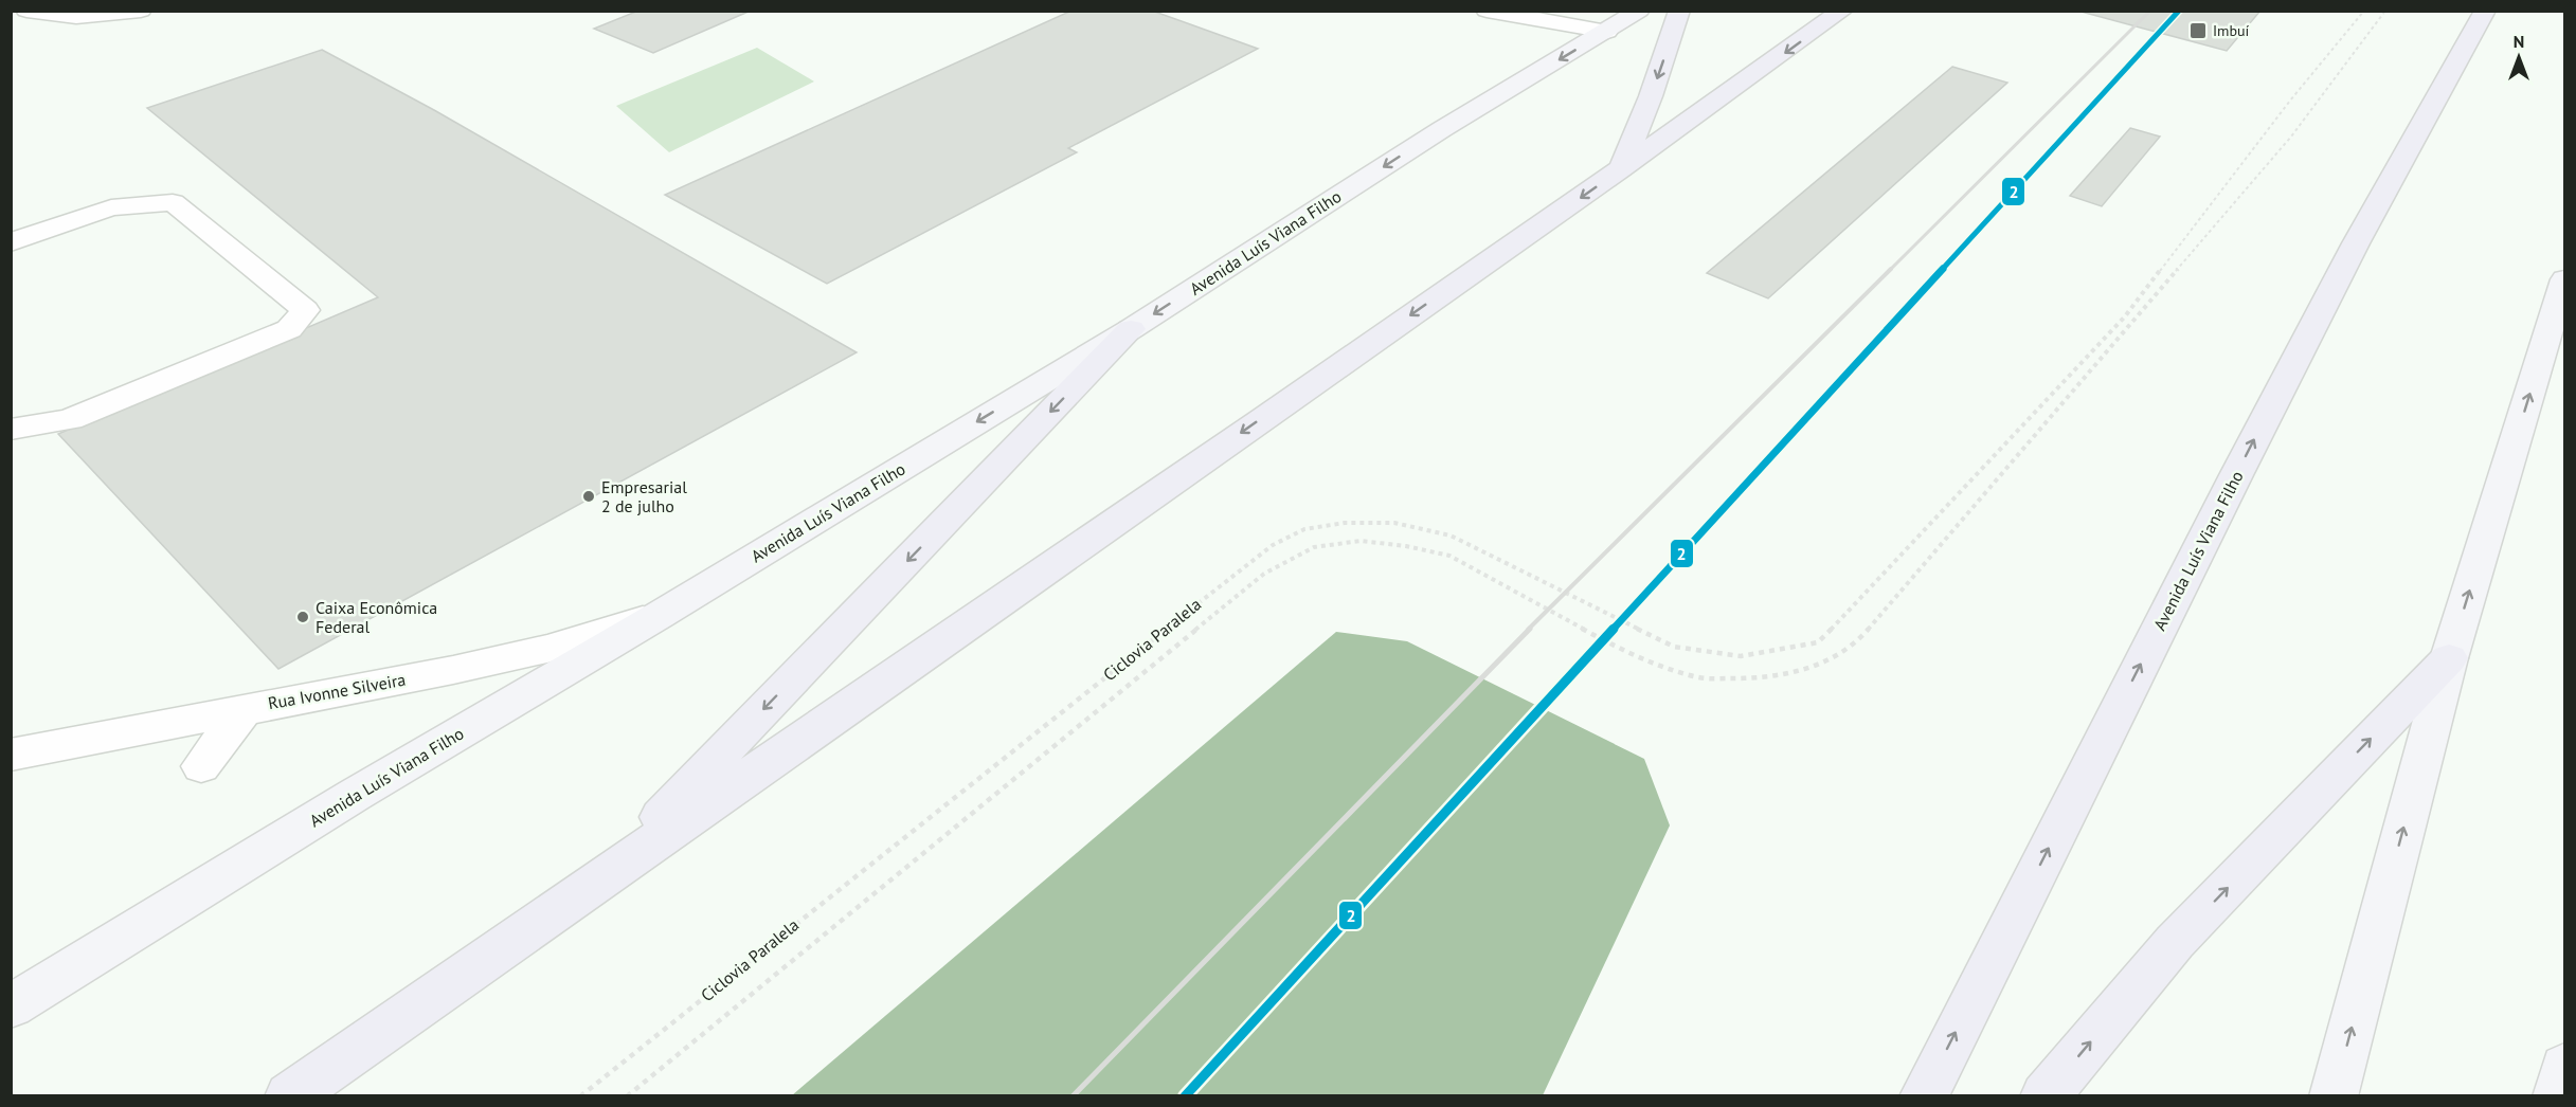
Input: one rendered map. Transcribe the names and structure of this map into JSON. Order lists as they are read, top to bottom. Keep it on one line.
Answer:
{"streets":{"highway":["Avenida Luís Viana Filho"],"street":["Rua Ivonne Silveira"],"path":["Ciclovia Paralela"]},"crossings":[["Avenida Luís Viana Filho","Rua Ivonne Silveira"]],"places":{"transit":["Imbuí"],"other":["Empresarial 2 de julho","Caixa Econômica Federal"]},"lines":["metro line 2"],"north":"top"}
